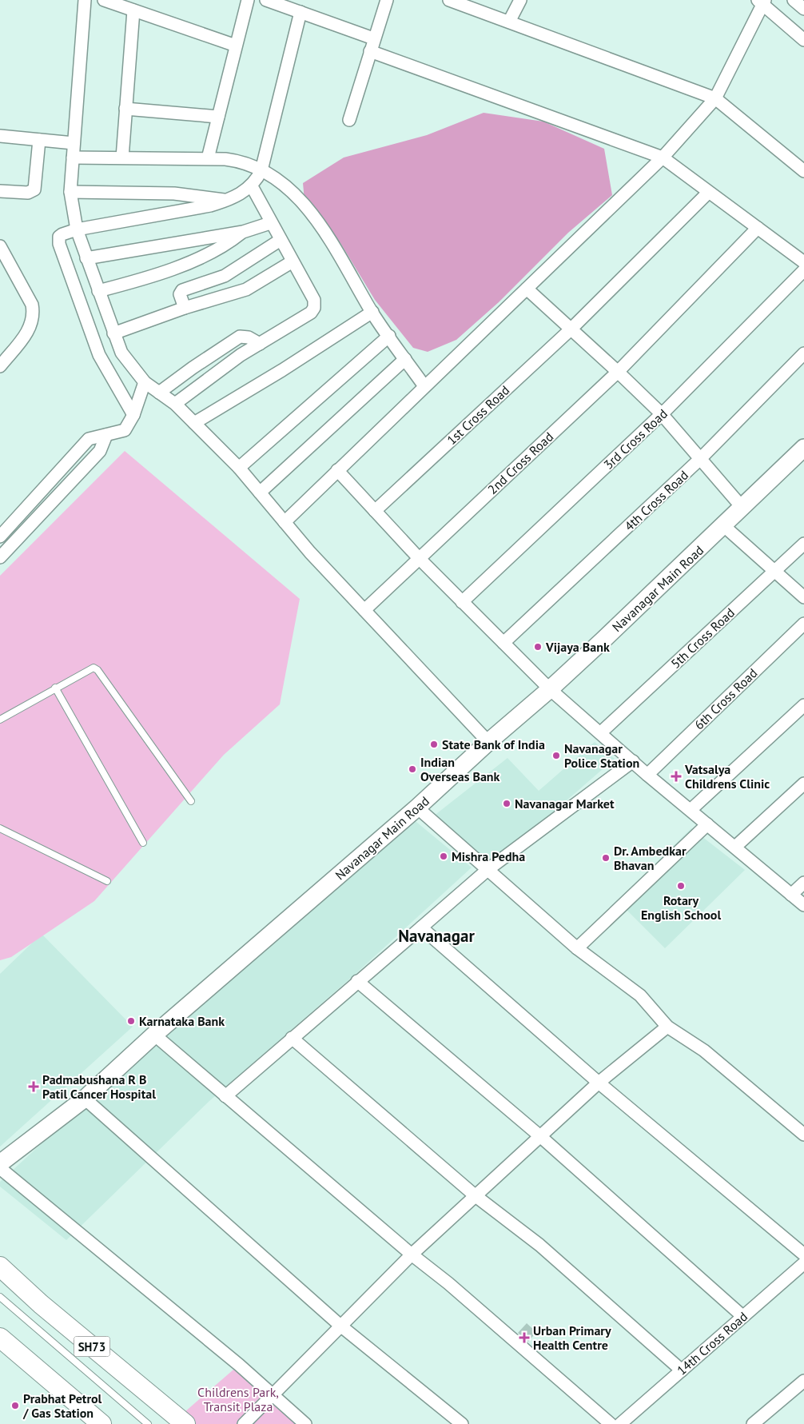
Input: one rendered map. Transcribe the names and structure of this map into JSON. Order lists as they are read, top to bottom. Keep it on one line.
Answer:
{"streets":{"main road":["Navanagar Main Road","SH73"],"street":["1st Cross Road","3rd Cross Road","2nd Cross Road","4th Cross Road","5th Cross Road","6th Cross Road","14th Cross Road"]},"districts":["Navanagar"],"parks":["Childrens Park, Transit Plaza"],"places":{"other":["Vijaya Bank","State Bank of India","Navanagar Police Station","Indian Overseas Bank","Navanagar Market","Mishra Pedha","Dr. Ambedkar Bhavan","Rotary English School","Karnataka Bank","Prabhat Petrol / Gas Station"],"health":["Vatsalya Childrens Clinic","Padmabushana R B Patil Cancer Hospital","Urban Primary Health Centre"]}}
